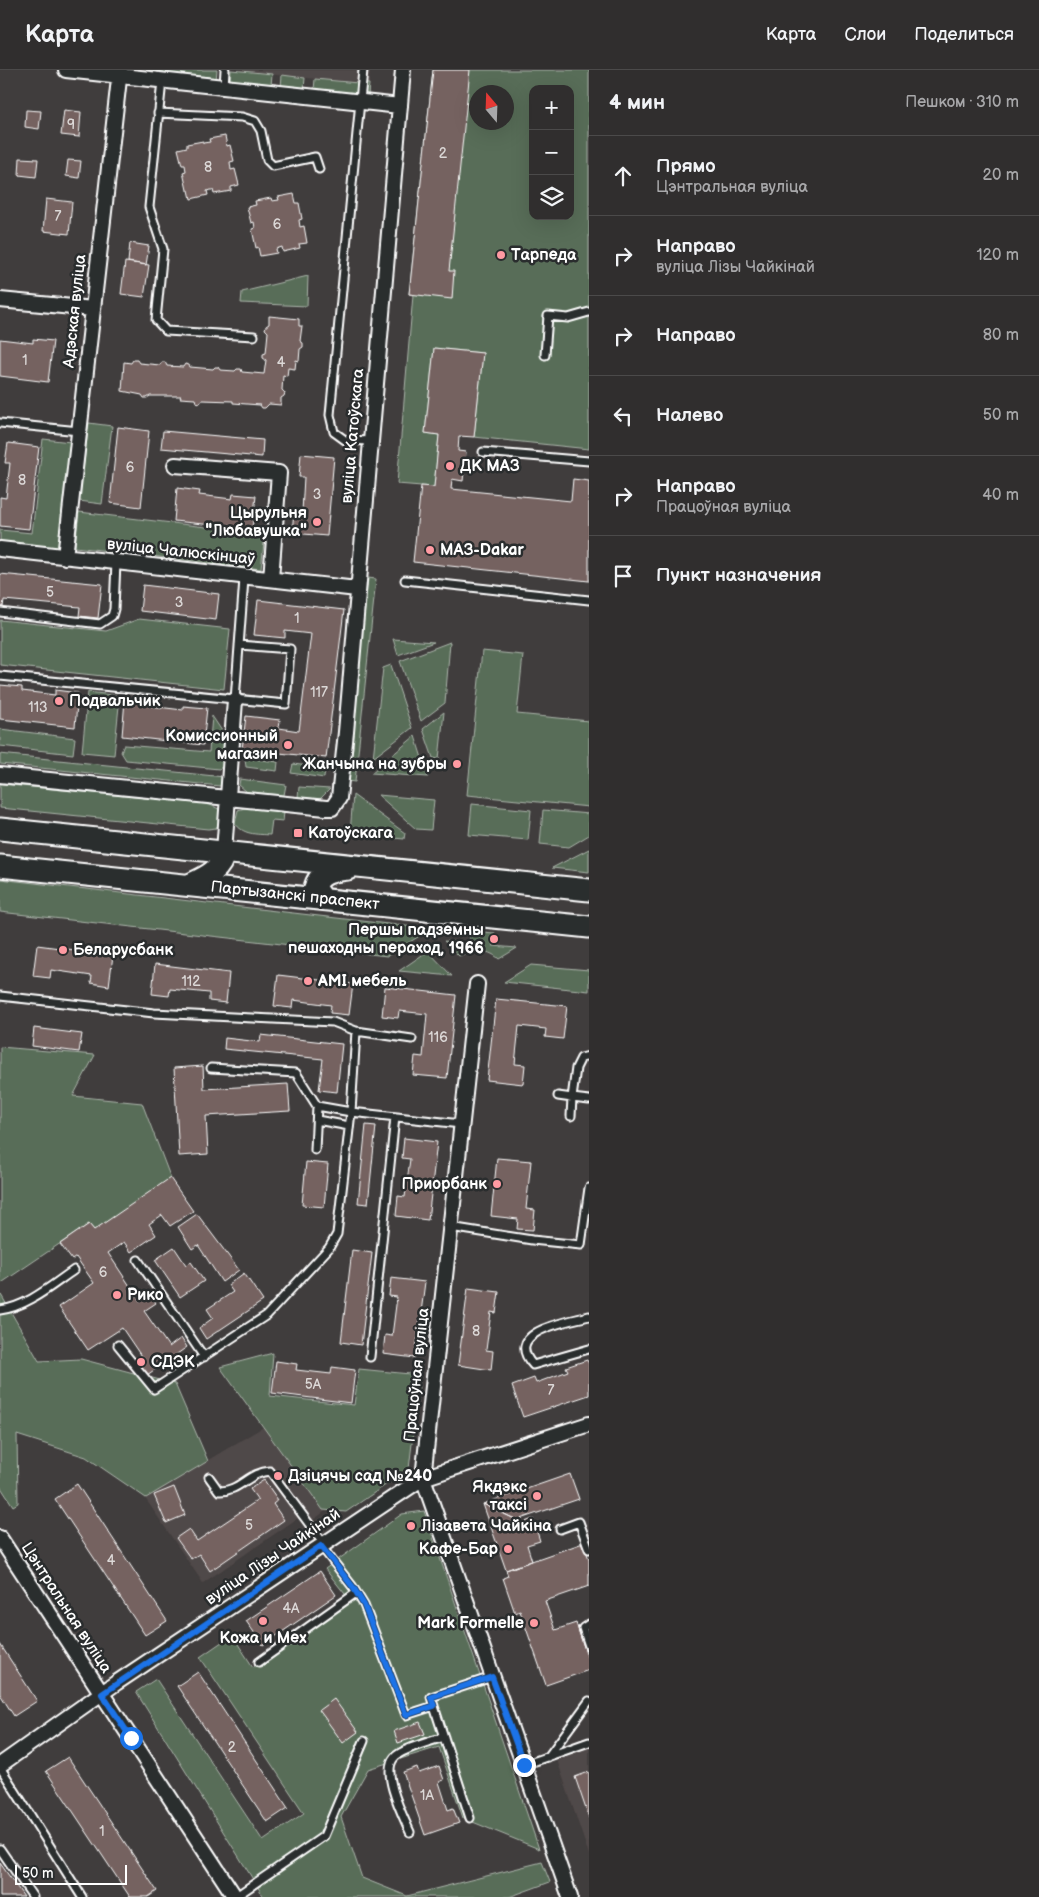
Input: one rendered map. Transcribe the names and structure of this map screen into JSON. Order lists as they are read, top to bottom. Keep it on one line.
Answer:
{"streets":{"main road":["Партызанскі праспект"],"street":["Адэская вуліца","вуліца Катоўскага","вуліца Чалюскінцаў","Працоўная вуліца","вуліца Лізы Чайкінай","Цэнтральная вуліца"]},"crossings":[["Адэская вуліца","вуліца Чалюскінцаў"],["вуліца Катоўскага","вуліца Чалюскінцаў"],["Працоўная вуліца","вуліца Лізы Чайкінай"],["вуліца Лізы Чайкінай","Цэнтральная вуліца"]],"places":{"other":["Тарпеда","ДК МАЗ","Цырульня \"Любавушка\"","МАЗ-Dakar","Подвальчик","Комиссионный магазин","Жанчына на зубры","Першы падземны пешаходны пераход, 1966","Беларусбанк","AMI мебель","Приорбанк","Рико","СДЭК","Дзіцячы сад №240","Якдэкс таксі","Лізавета Чайкіна","Кафе-Бар","Кожа и Мех","Mark Formelle"],"transit":["Катоўскага"]},"house_numbers":["9","2","8","7","6","1","4","6","8","3","5","3","1","117","113","112","116","6","8","5А","7","5","4","4А","2","1А","1"],"scale_bar":"50 m","north":"top","page":{"header":"Карта","nav":["Карта","Слои","Поделиться"],"heading":["4 мин","Пешком · 310 m"],"map_buttons":["+","−"],"list":[["Прямо","Цэнтральная вуліца","20 m"],["Направо","вуліца Лізы Чайкінай","120 m"],["Направо","80 m"],["Налево","50 m"],["Направо","Працоўная вуліца","40 m"],"Пункт назначения"],"scale":"50 m"}}
